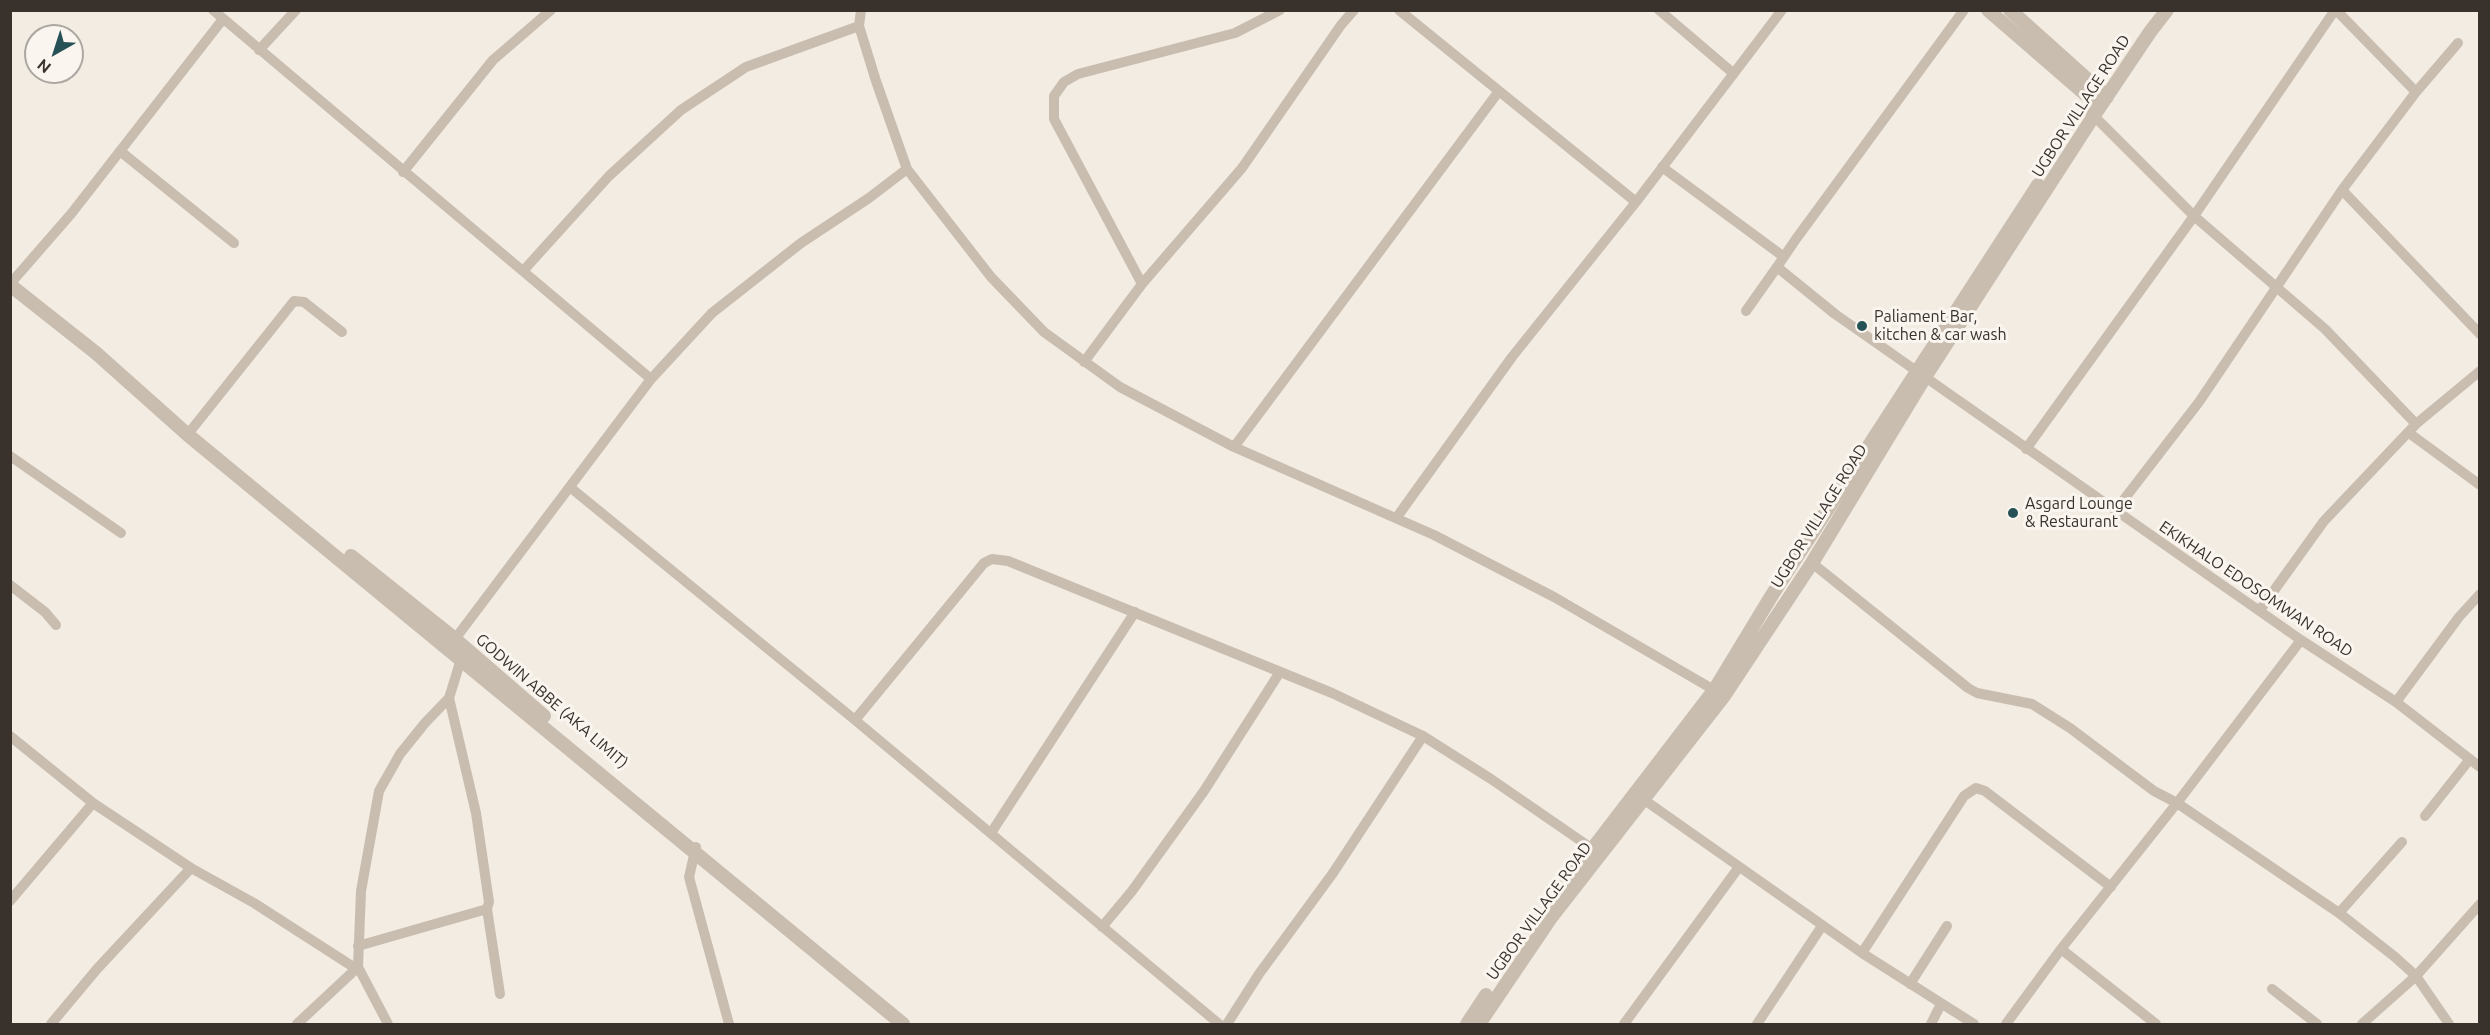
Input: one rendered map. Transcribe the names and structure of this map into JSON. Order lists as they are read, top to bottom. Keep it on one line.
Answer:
{"streets":{"street":["UGBOR VILLAGE ROAD","EKIKHALO EDOSOMWAN ROAD","GODWIN ABBE (AKA LIMIT)"]},"crossings":[["UGBOR VILLAGE ROAD","EKIKHALO EDOSOMWAN ROAD"]],"places":["Paliament Bar, kitchen & car wash","Asgard Lounge & Restaurant"],"north":"bottom left"}
